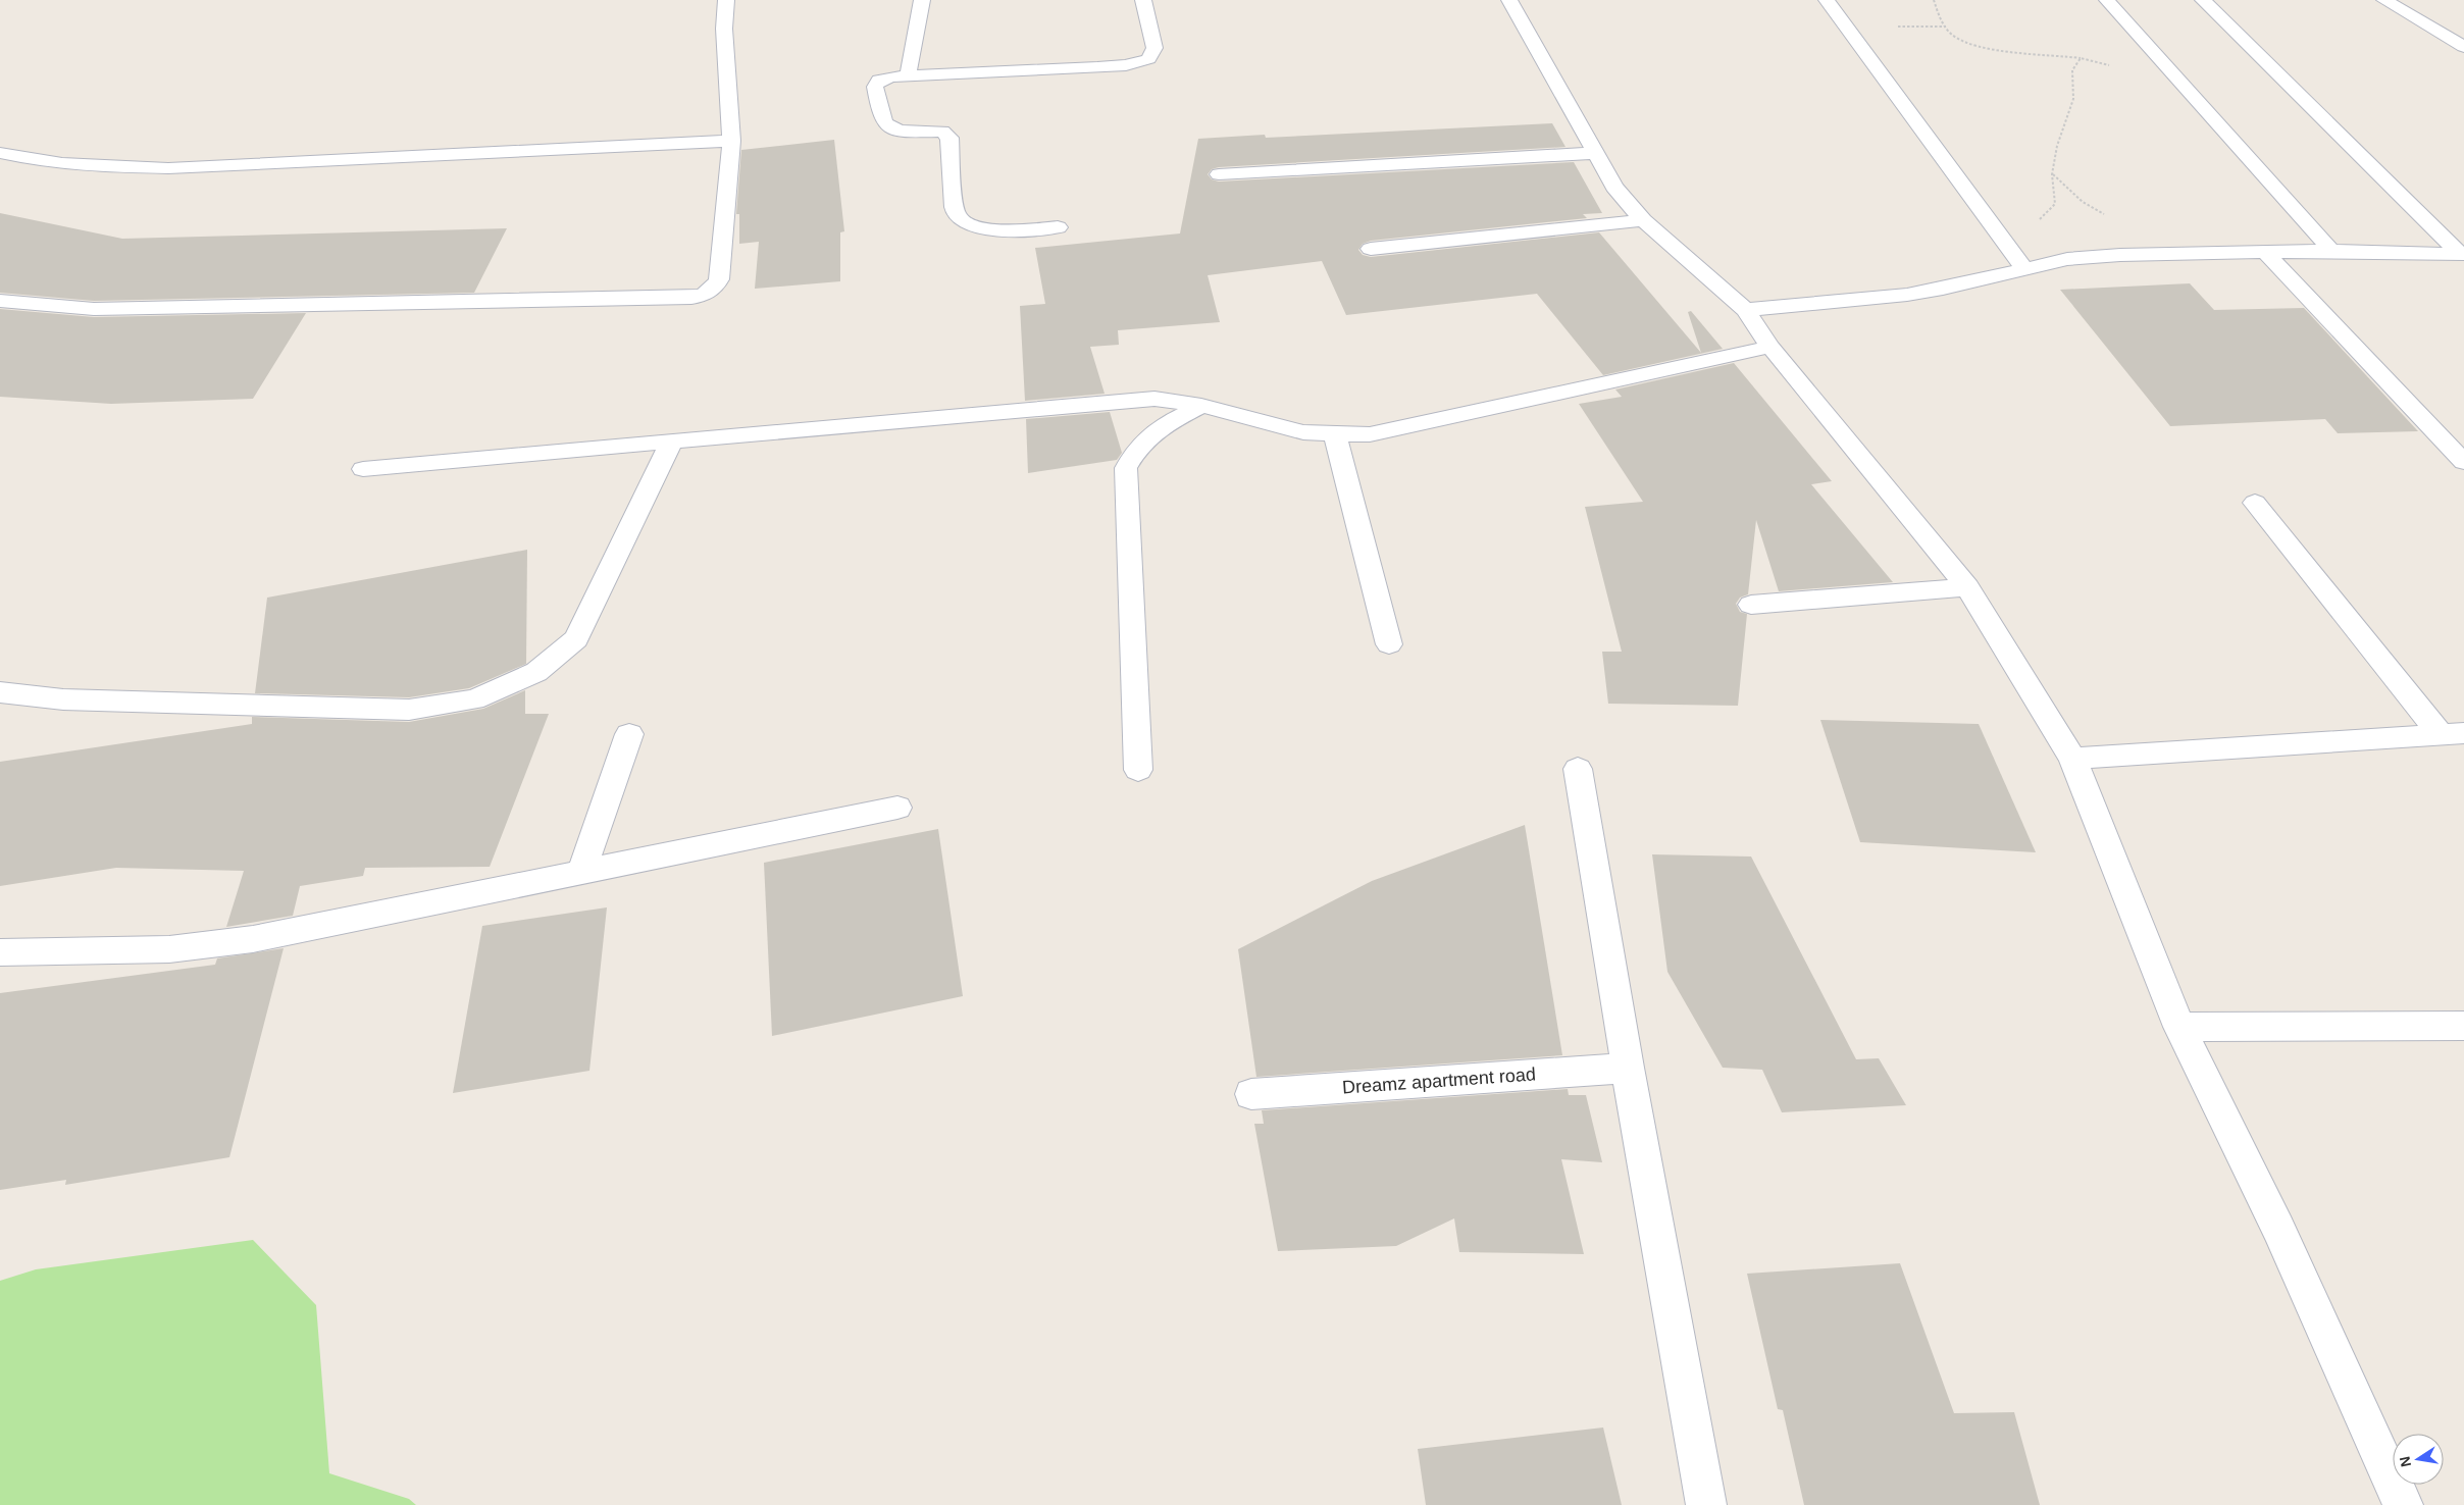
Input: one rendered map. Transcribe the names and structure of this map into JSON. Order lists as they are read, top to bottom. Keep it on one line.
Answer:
{"streets":{"street":["Dreamz apartment road"]},"north":"left"}
